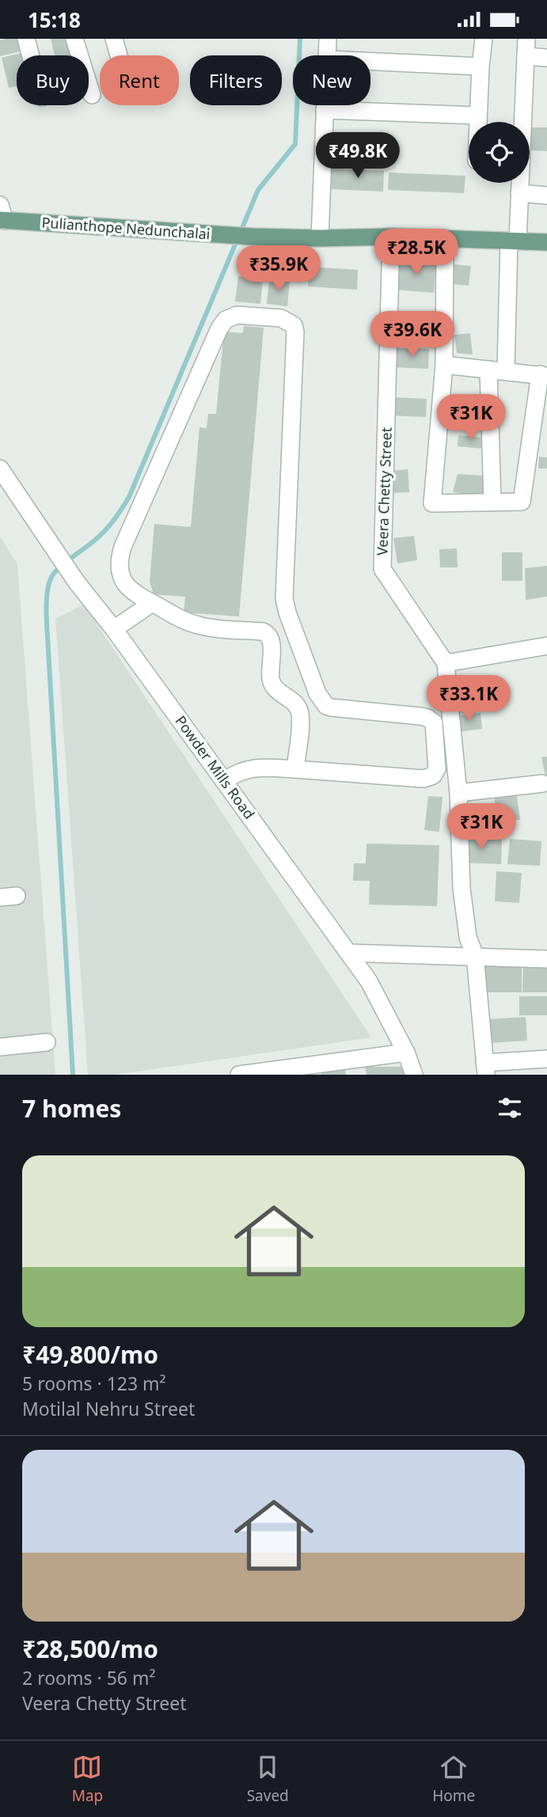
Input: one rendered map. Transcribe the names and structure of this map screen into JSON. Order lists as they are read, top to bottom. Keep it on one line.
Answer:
{"streets":{"main road":["Pulianthope Nedunchalai"],"street":["Veera Chetty Street","Powder Mills Road"]},"crossings":[["Pulianthope Nedunchalai","Veera Chetty Street"]],"page":{"status":"15:18","chip":["Buy","Rent","Filters","New"],"price":["₹49.8K","₹28.5K","₹35.9K","₹39.6K","₹31K","₹33.1K","₹31K"],"heading":"7 homes","list":[{"name":"₹49,800/mo","note":"5 rooms · 123 m² · Motilal Nehru Street"},{"name":"₹28,500/mo","note":"2 rooms · 56 m² · Veera Chetty Street"}],"tabs":["Map","Saved","Home"]}}
